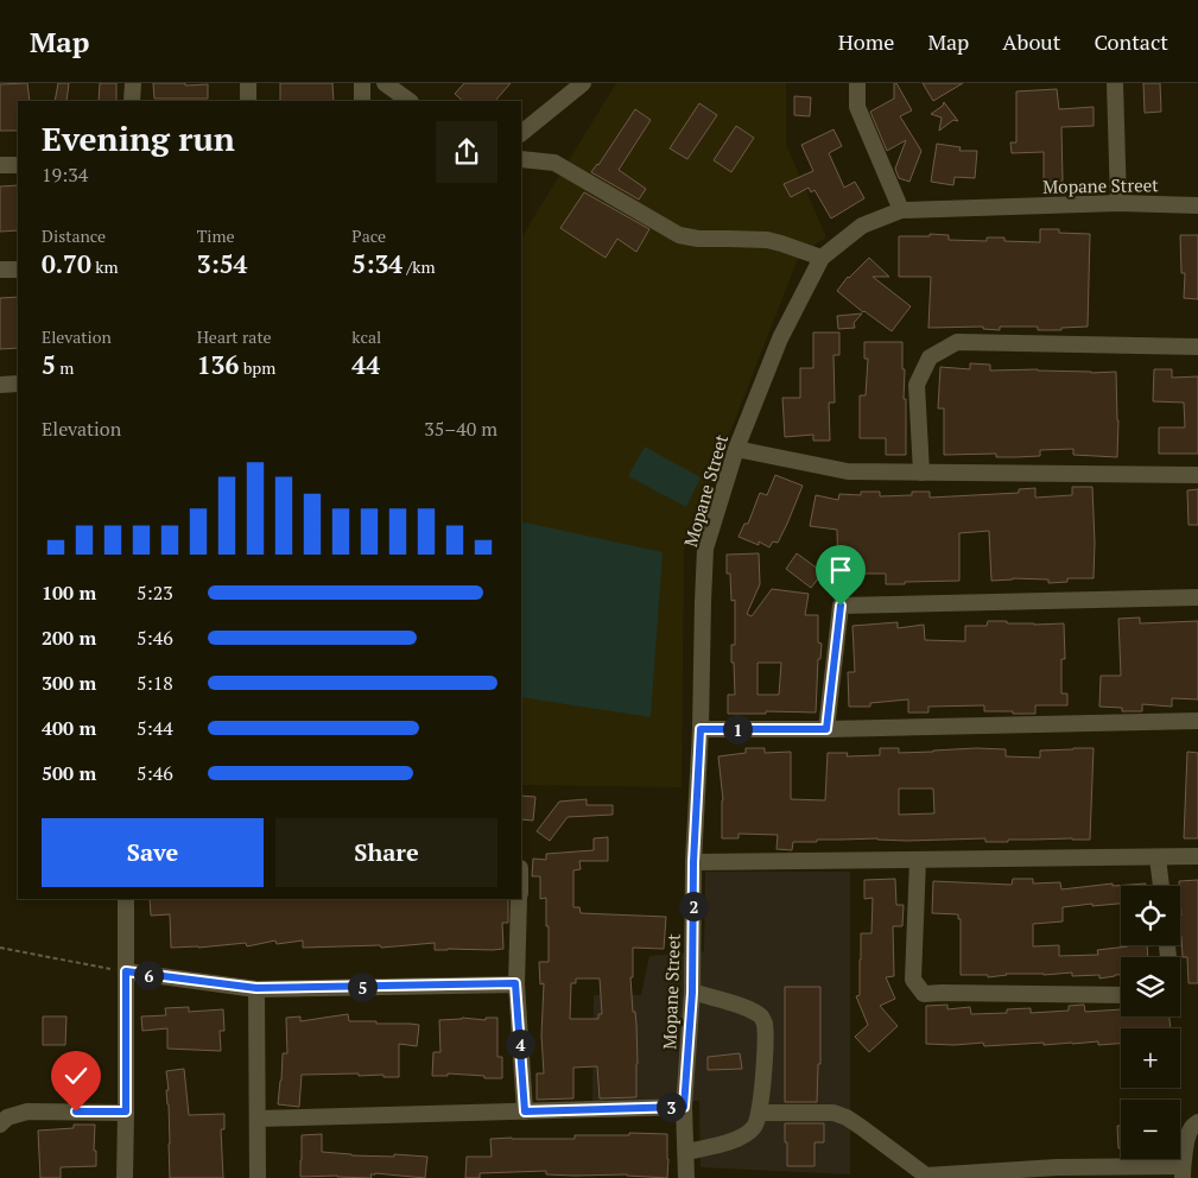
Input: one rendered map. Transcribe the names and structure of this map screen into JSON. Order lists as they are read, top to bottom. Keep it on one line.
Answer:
{"streets":{"street":["Mopane Street"]},"page":{"header":"Map","nav":["Home","Map","About","Contact"],"heading":["Evening run","19:34"],"stats":[["Distance","0.70 km"],["Time","3:54"],["Pace","5:34 /km"],["Elevation","5 m"],["Heart rate","136 bpm"],["kcal","44"]],"chart":["Elevation","35–40 m"],"list":[{"name":"100 m","note":"5:23"},{"name":"200 m","note":"5:46"},{"name":"300 m","note":"5:18"},{"name":"400 m","note":"5:44"},{"name":"500 m","note":"5:46"}],"pins":["1","2","6","5","4","3"],"buttons":["Save","Share"],"map_buttons":["+","−"]}}
